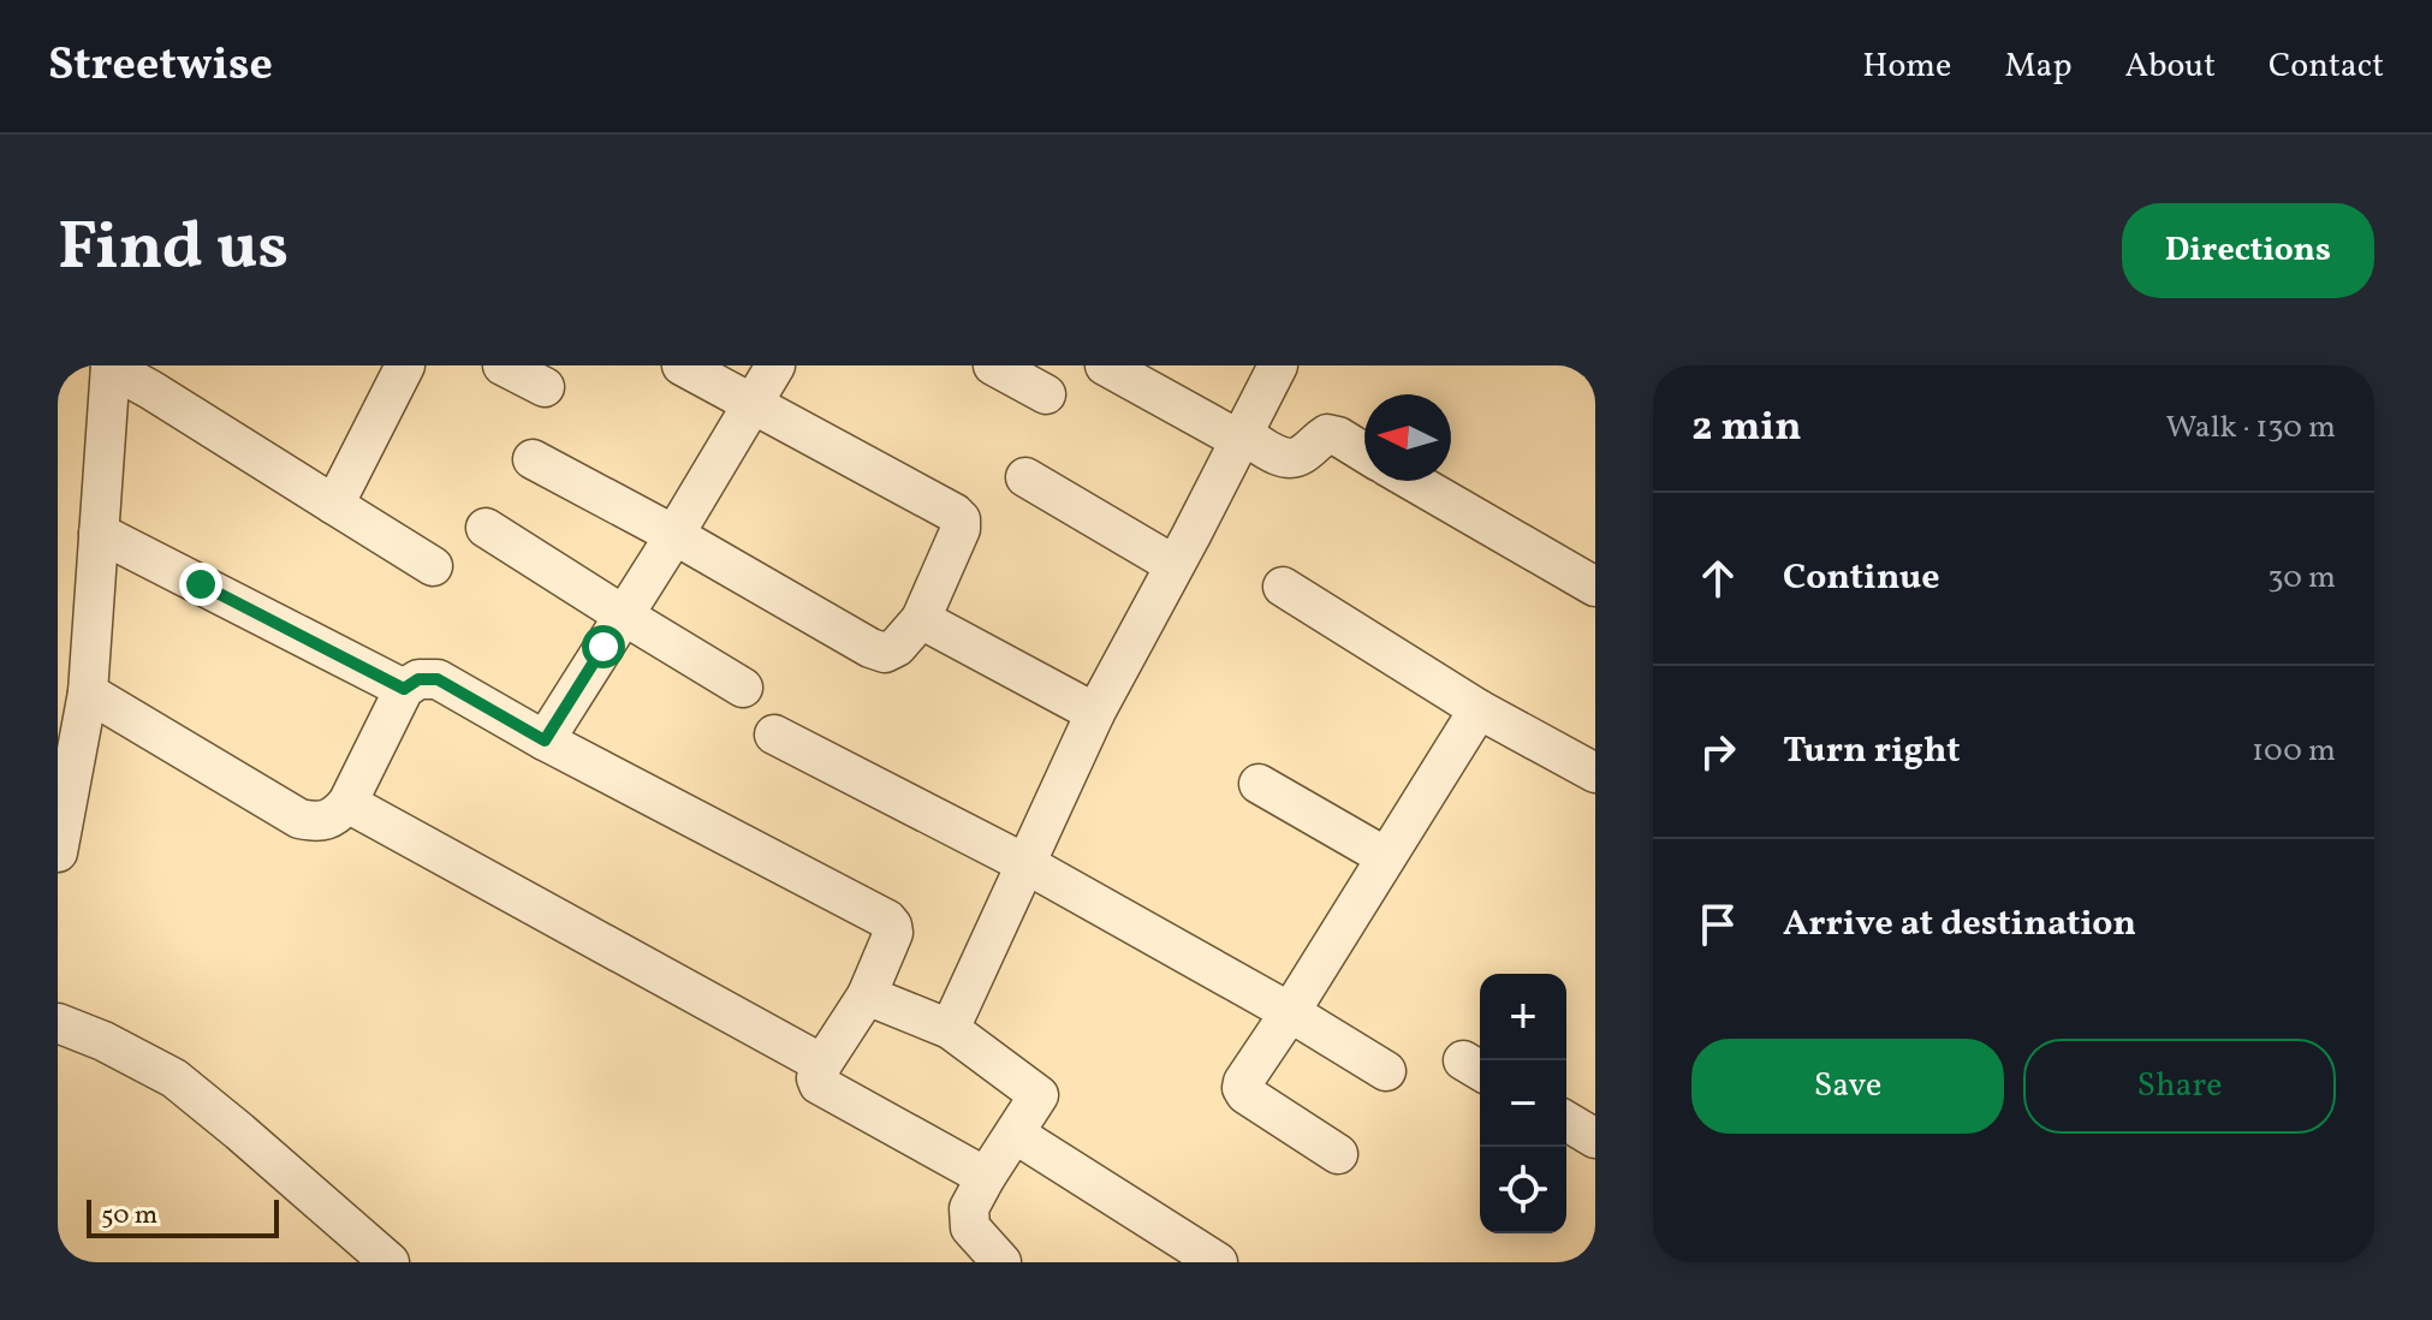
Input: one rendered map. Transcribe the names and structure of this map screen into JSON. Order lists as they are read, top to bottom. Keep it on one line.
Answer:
{"scale_bar":"50 m","north":"left","page":{"header":"Streetwise","nav":["Home","Map","About","Contact"],"title":"Find us","buttons":["Directions",["Save","Share"]],"heading":["2 min","Walk · 130 m"],"list":[["Continue","30 m"],["Turn right","100 m"],"Arrive at destination"],"map_buttons":["+","−"],"scale":"50 m"}}
